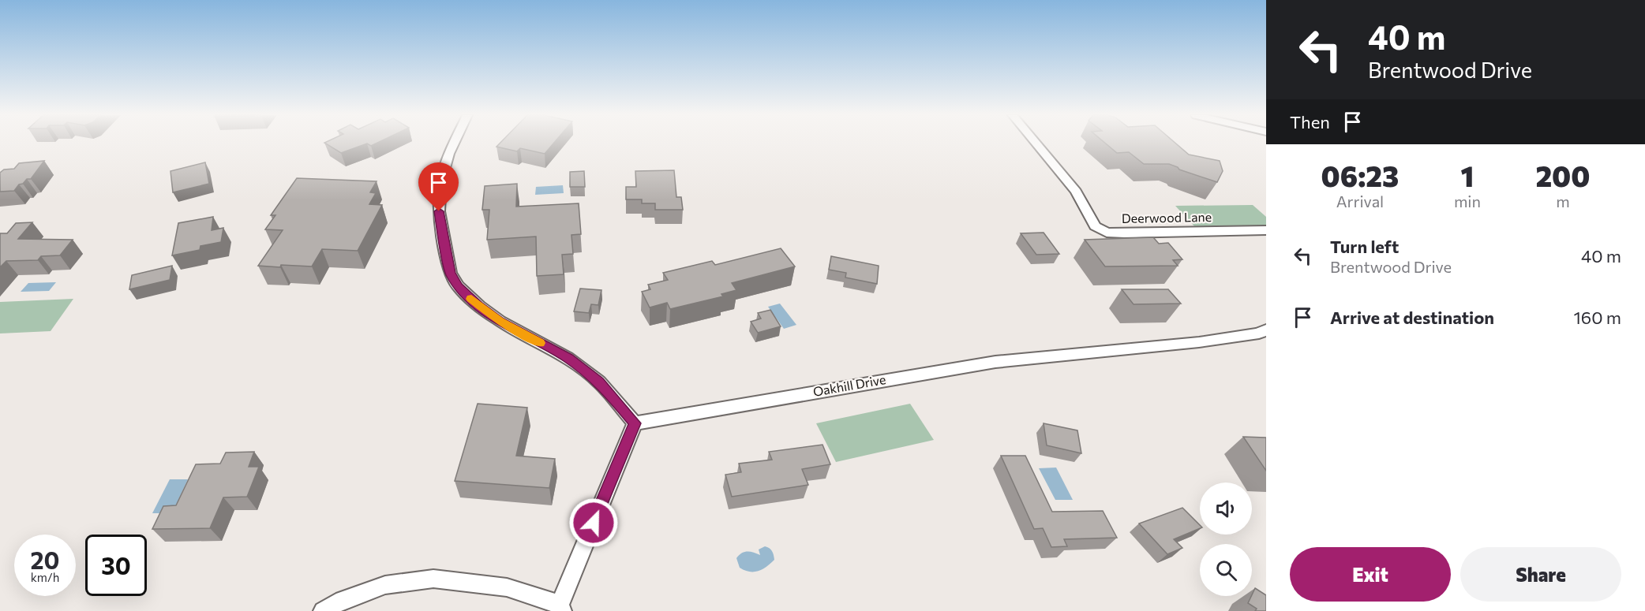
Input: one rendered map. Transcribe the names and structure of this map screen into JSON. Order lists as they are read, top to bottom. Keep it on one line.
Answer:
{"streets":{"street":["Deerwood Lane","Oakhill Drive"]},"page":{"turn":["40 m","Brentwood Drive"],"then":"Then","eta":["06:23","Arrival","1","min","200","m"],"list":[{"name":"Turn left","note":"Brentwood Drive","value":"40 m"},{"name":"Arrive at destination","value":"160 m"}],"speed":"20 km/h","limit":"30","buttons":["Exit","Share"]}}
